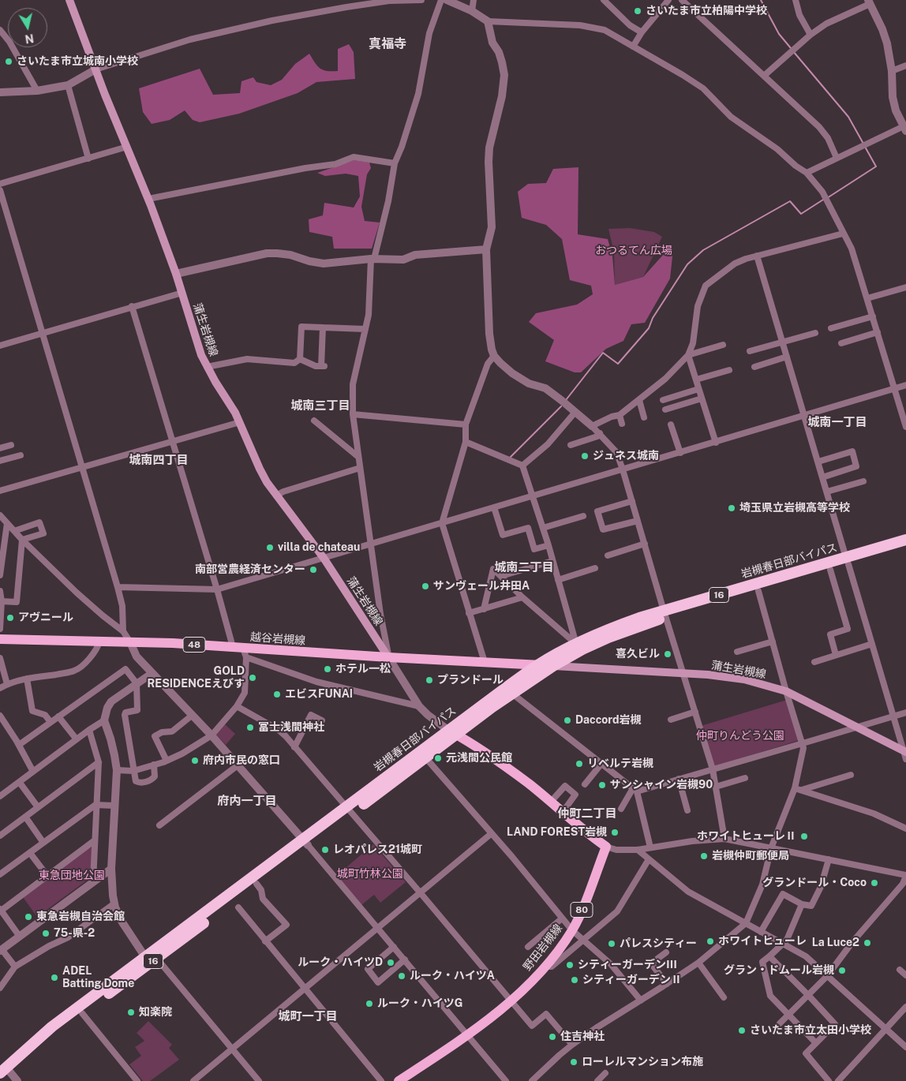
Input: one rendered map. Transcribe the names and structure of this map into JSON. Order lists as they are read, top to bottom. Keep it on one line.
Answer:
{"streets":{"highway":["岩槻春日部バイパス","16"],"main road":["蒲生岩槻線","越谷岩槻線","48","80","野田岩槻線"]},"crossings":[["蒲生岩槻線","岩槻春日部バイパス"],["蒲生岩槻線","越谷岩槻線"],["岩槻春日部バイパス","越谷岩槻線"]],"districts":["真福寺","城南三丁目","城南一丁目","城南四丁目","城南二丁目","府内一丁目","仲町二丁目","城町一丁目"],"parks":["おつるてん広場","仲町りんどう公園","城町竹林公園","東急団地公園"],"places":["さいたま市立柏陽中学校","さいたま市立城南小学校","ジュネス城南","埼玉県立岩槻高等学校","villa de chateau","南部営農経済センター","サンヴェール井田A","アヴニール","喜久ビル","ホテル一松","GOLD RESIDENCEえびす","プランドール","エビスFUNAI","Daccord岩槻","冨士浅間神社","元浅間公民館","府内市民の窓口","リベルテ岩槻","サンシャイン岩槻90","LAND FOREST岩槻","ホワイトヒューレⅡ","レオパレス21城町","岩槻仲町郵便局","グランドール・Coco","東急岩槻自治会館","75-県-2","ホワイトヒューレ","La Luce2","パレスシティー","ルーク・ハイツD","シティーガーデンⅢ","グラン・ドムール岩槻","ルーク・ハイツA","ADEL Batting Dome","シティーガーデンⅡ","ルーク・ハイツG","知楽院","さいたま市立太田小学校","住吉神社","ローレルマンション布施"],"north":"bottom"}
